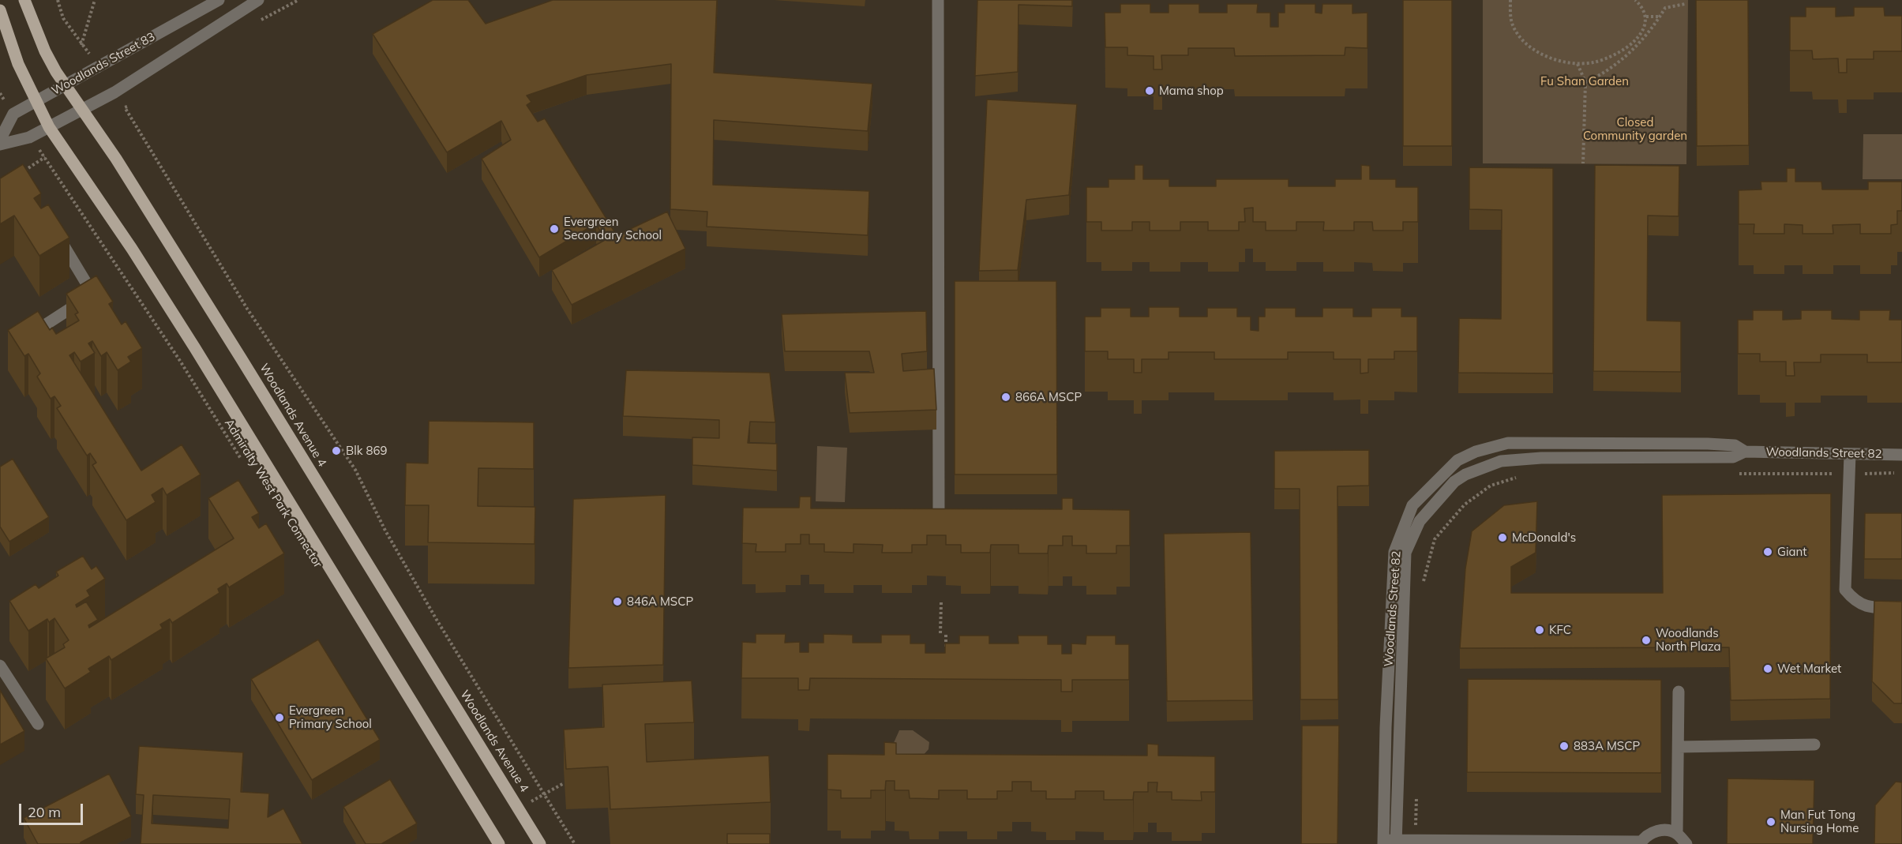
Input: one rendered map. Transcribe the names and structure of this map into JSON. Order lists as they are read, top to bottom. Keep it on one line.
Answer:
{"streets":{"main road":["Woodlands Avenue 4"],"street":["Woodlands Street 83","Woodlands Street 82"],"path":["Admiralty West Park Connector"]},"crossings":[["Woodlands Street 83","Woodlands Avenue 4"]],"parks":["Fu Shan Garden","Closed Community garden"],"places":["Mama shop","Evergreen Secondary School","866A MSCP","Blk 869","McDonald's","Giant","846A MSCP","KFC","Woodlands North Plaza","Wet Market","Evergreen Primary School","883A MSCP","Man Fut Tong Nursing Home"],"scale_bar":"20 m"}
